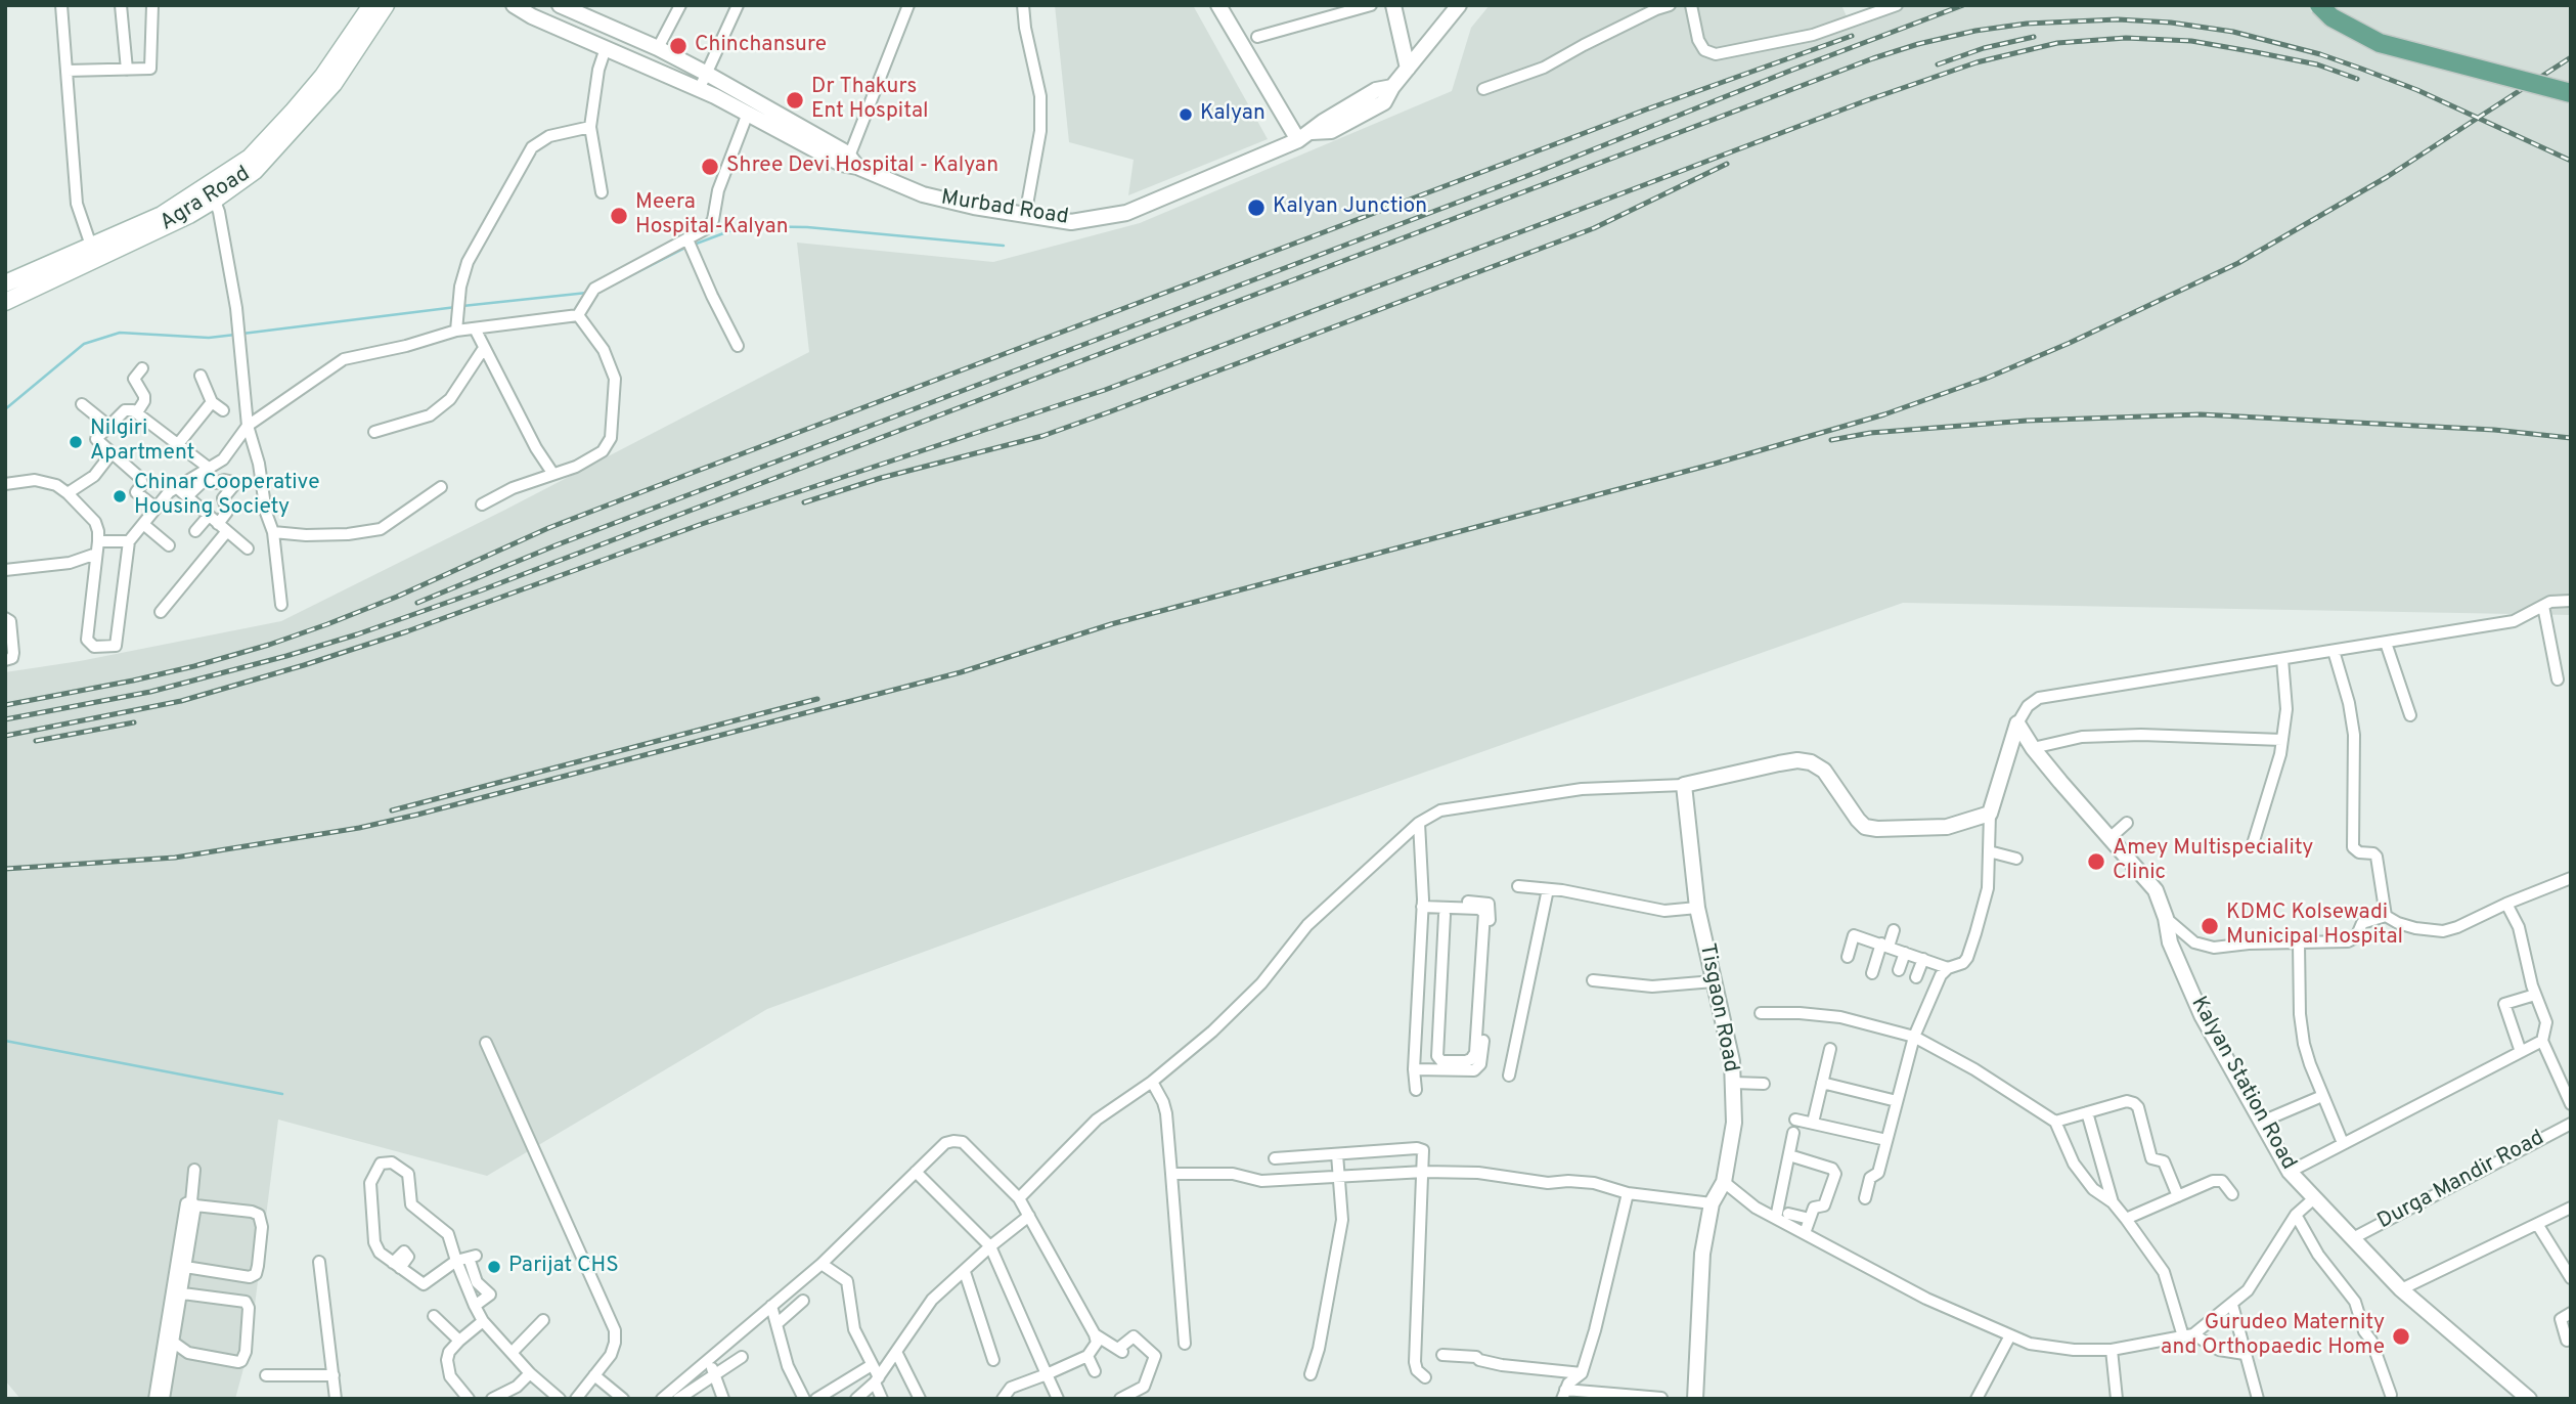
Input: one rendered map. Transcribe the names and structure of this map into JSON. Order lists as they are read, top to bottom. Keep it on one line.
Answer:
{"streets":{"main road":["Agra Road"],"street":["Murbad Road","Tisgaon Road","Kalyan Station Road","Durga Mandir Road"]},"crossings":[["Kalyan Station Road","Durga Mandir Road"]],"places":["Chinchansure","Dr Thakurs Ent Hospital","Kalyan","Shree Devi Hospital - Kalyan","Kalyan Junction","Meera Hospital-Kalyan","Nilgiri Apartment","Chinar Cooperative Housing Society","Amey Multispeciality Clinic","KDMC Kolsewadi Municipal Hospital","Parijat CHS","Gurudeo Maternity and Orthopaedic Home"]}
